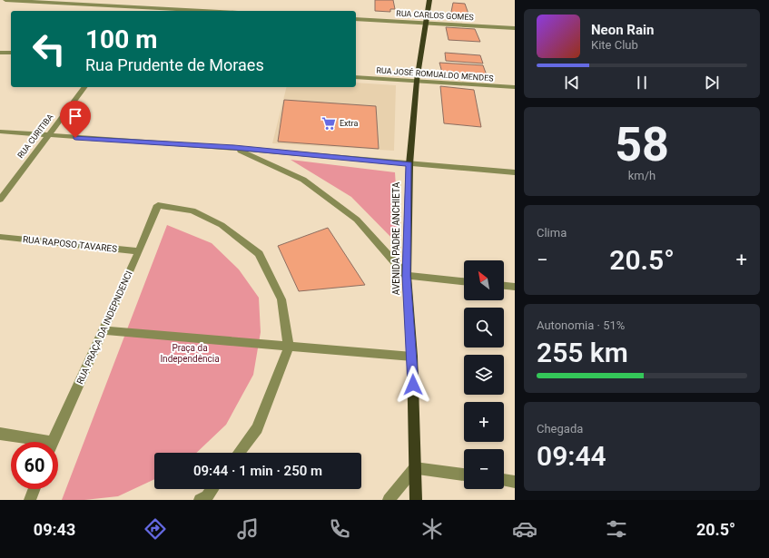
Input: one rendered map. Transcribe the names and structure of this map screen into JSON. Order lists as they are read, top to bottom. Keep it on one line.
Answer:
{"streets":{"main road":["AVENIDA PADRE ANCHIETA"],"street":["RUA CARLOS GOMES","RUA JOSÉ ROMUALDO MENDES","RUA CURITIBA","RUA RAPOSO TAVARES","RUA PRAÇA DA INDEPNDENCI"]},"crossings":[["RUA CARLOS GOMES","AVENIDA PADRE ANCHIETA"],["RUA JOSÉ ROMUALDO MENDES","AVENIDA PADRE ANCHIETA"],["RUA RAPOSO TAVARES","RUA PRAÇA DA INDEPNDENCI"]],"parks":["Praça da Independência"],"places":{"supermarket":["Extra"]},"north":"top left","page":{"turn":["100 m","Rua Prudente de Moraes"],"song":["Neon Rain","Kite Club"],"tile":[["58","km/h"],"Clima",["Autonomia · 51%","255 km"],["Chegada","09:44"]],"heat":["−","20.5°","+"],"map_buttons":["+","−"],"limit":"60","trip":"09:44 · 1 min · 250 m","tabs":["09:43","20.5°"]}}
